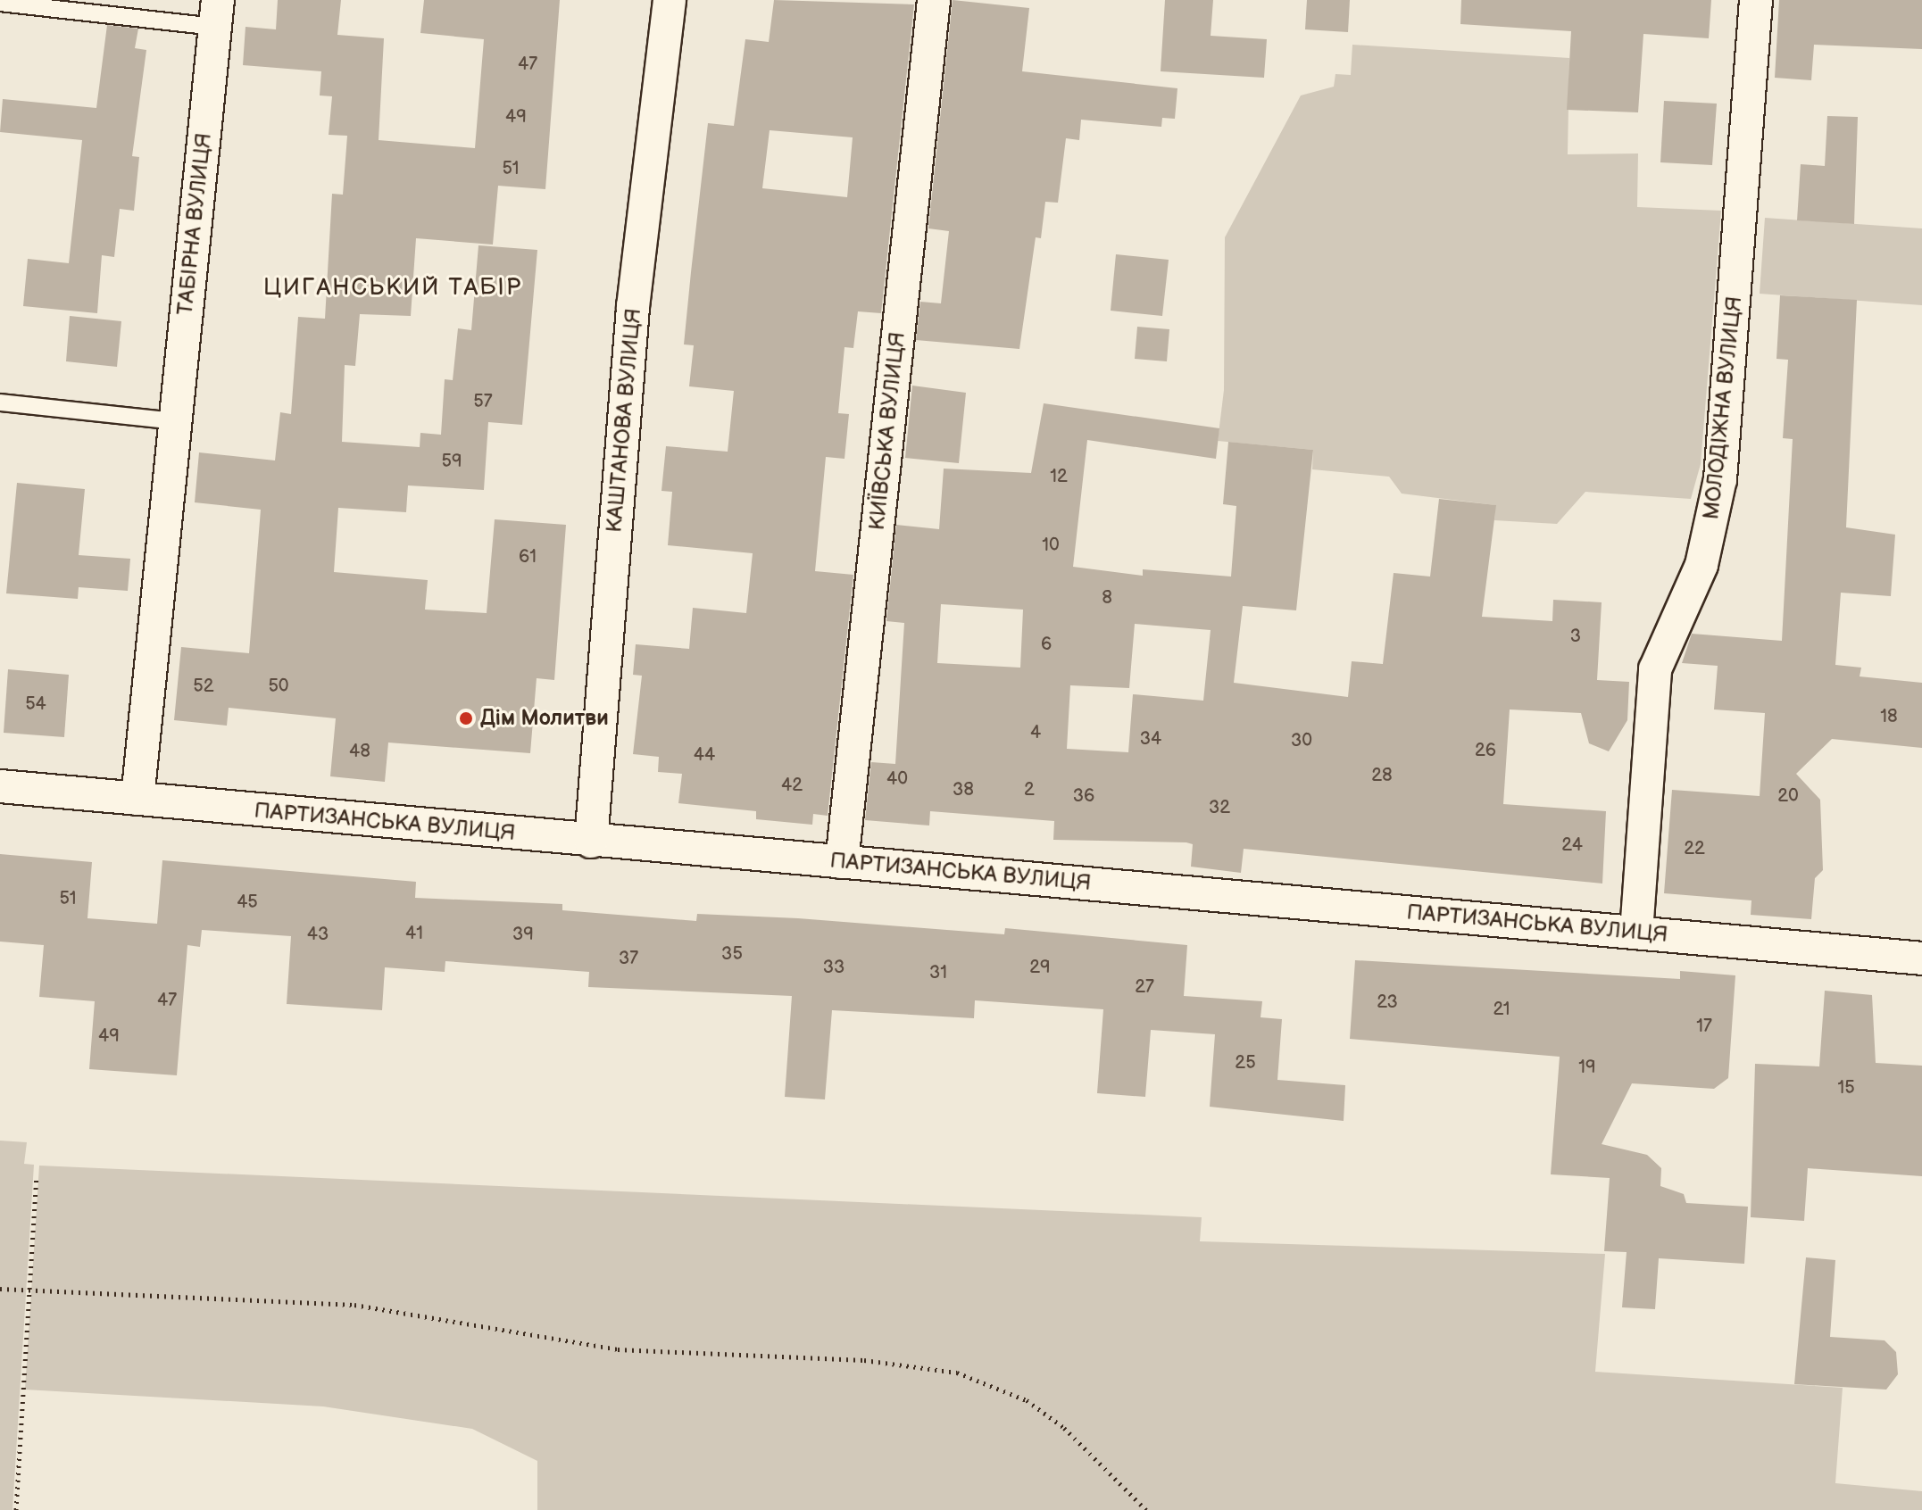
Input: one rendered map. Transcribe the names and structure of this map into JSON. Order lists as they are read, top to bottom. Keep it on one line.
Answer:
{"streets":{"street":["ТАБІРНА ВУЛИЦЯ","МОЛОДІЖНА ВУЛИЦЯ","КАШТАНОВА ВУЛИЦЯ","КИЇВСЬКА ВУЛИЦЯ","ПАРТИЗАНСЬКА ВУЛИЦЯ"]},"crossings":[["ТАБІРНА ВУЛИЦЯ","ПАРТИЗАНСЬКА ВУЛИЦЯ"],["МОЛОДІЖНА ВУЛИЦЯ","ПАРТИЗАНСЬКА ВУЛИЦЯ"],["КАШТАНОВА ВУЛИЦЯ","ПАРТИЗАНСЬКА ВУЛИЦЯ"],["КИЇВСЬКА ВУЛИЦЯ","ПАРТИЗАНСЬКА ВУЛИЦЯ"]],"districts":["ЦИГАНСЬКИЙ ТАБІР"],"places":["Дім Молитви"],"house_numbers":["47","49","51","57","59","12","10","61","8","3","6","52","50","54","18","4","34","30","26","48","44","28","40","42","38","2","36","20","32","24","22","51","45","41","43","39","35","37","33","29","31","27","47","23","21","17","49","25","19","15"]}
